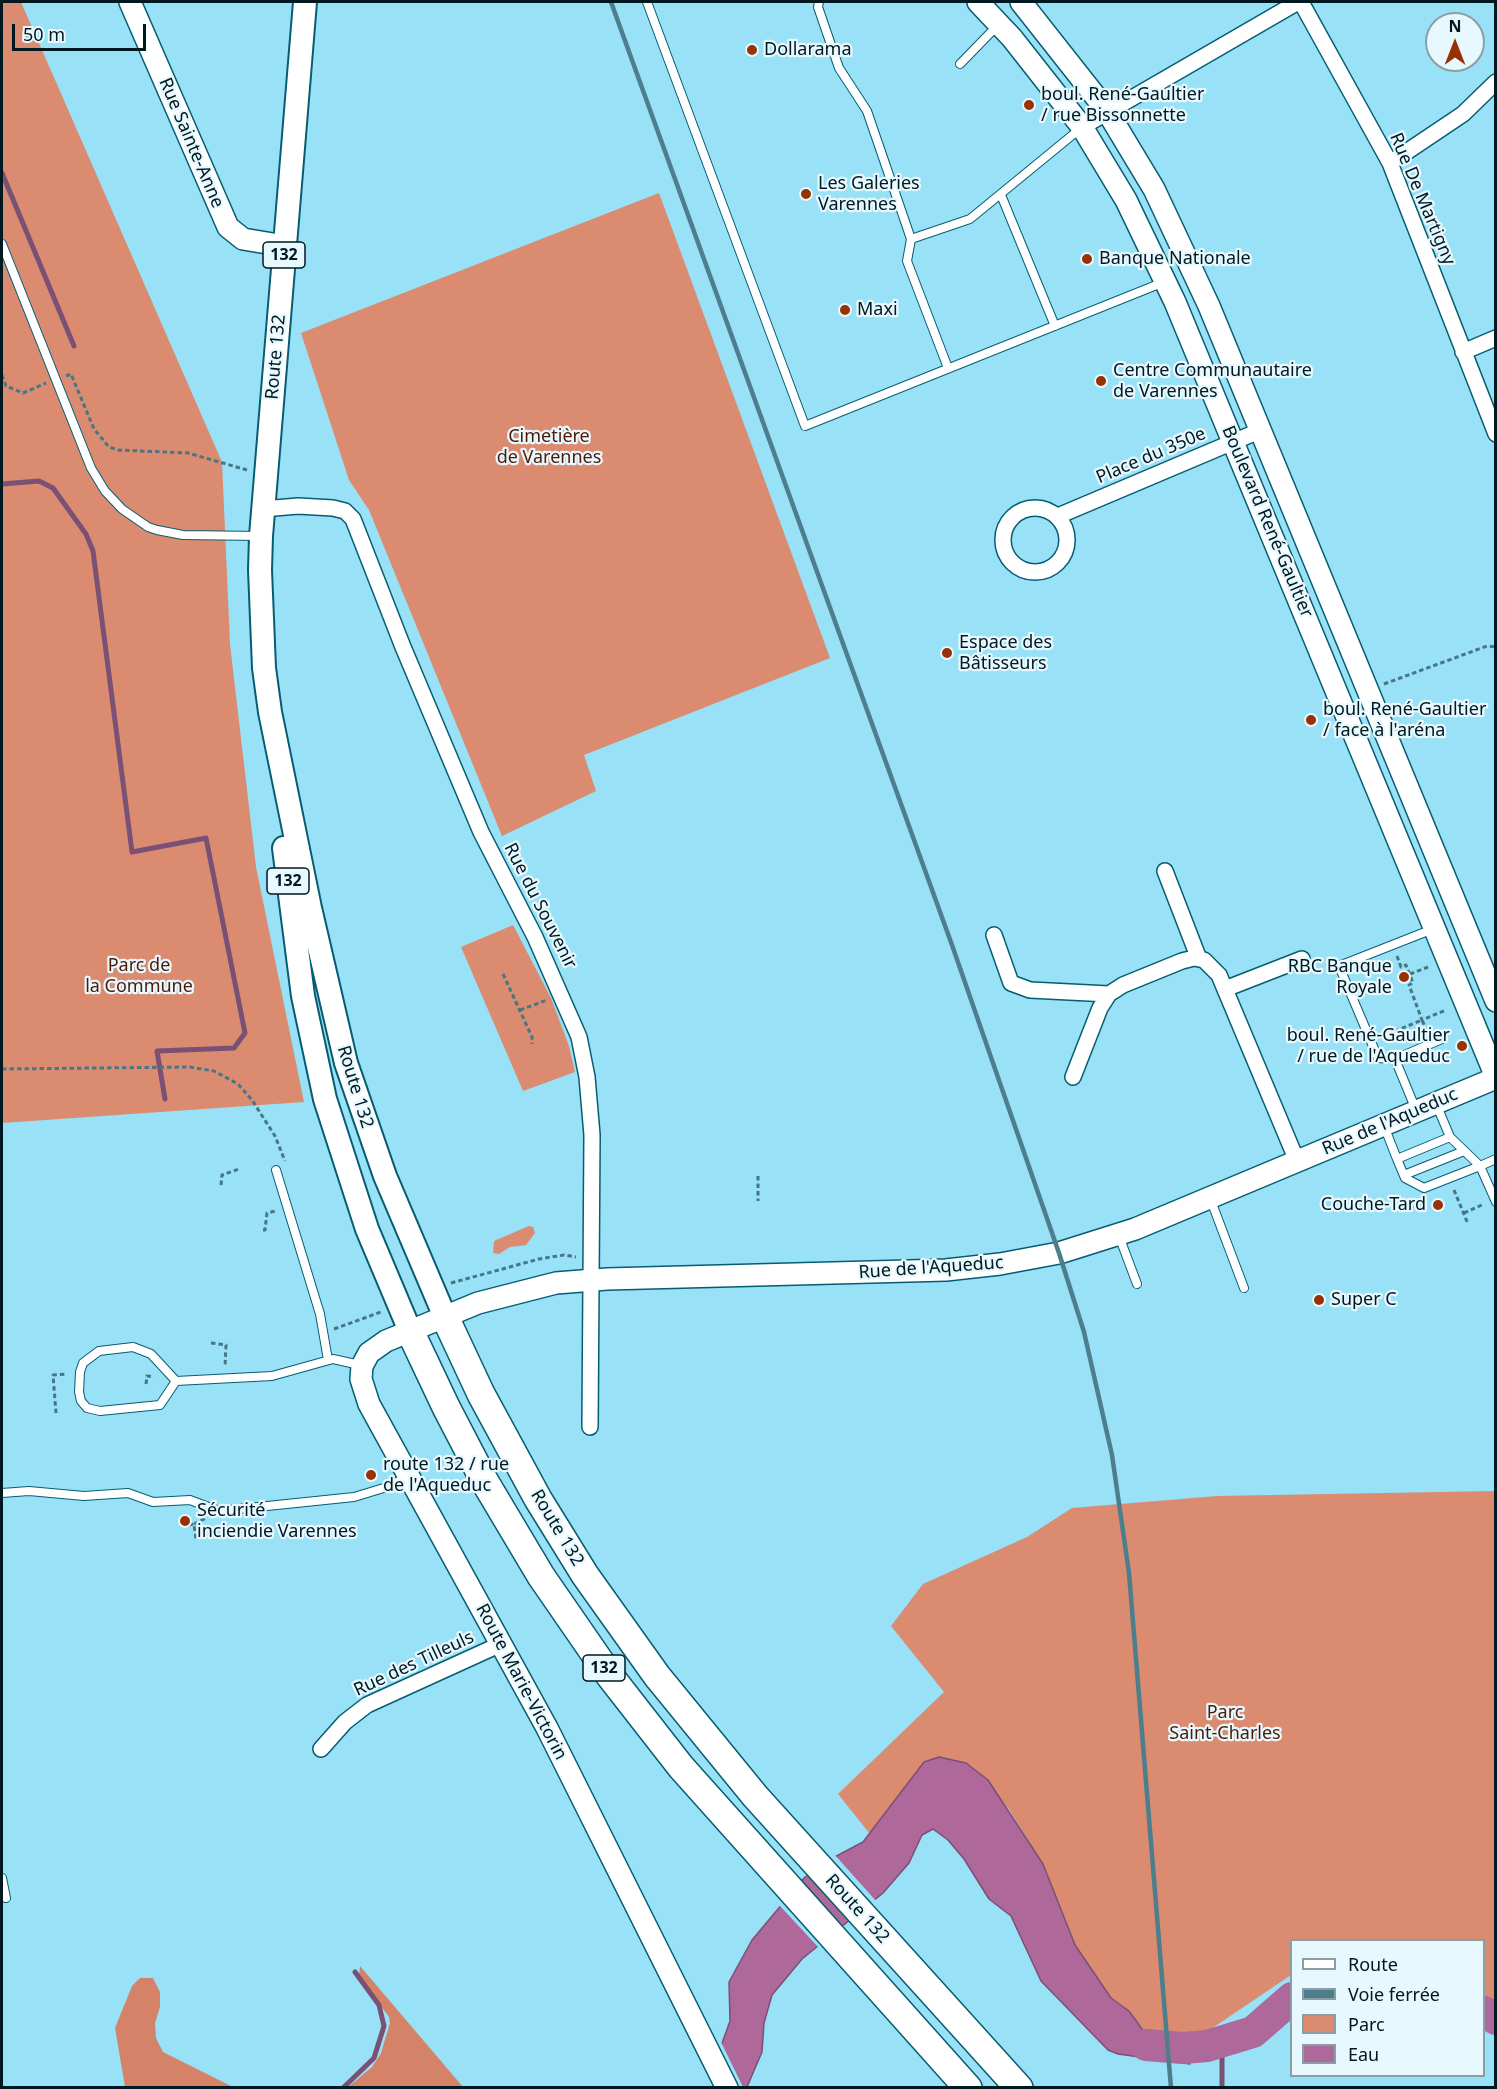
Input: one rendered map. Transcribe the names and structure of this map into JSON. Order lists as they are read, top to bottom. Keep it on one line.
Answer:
{"streets":{"highway":["132","Route 132"],"street":["Rue Sainte-Anne","Rue De Martigny","Place du 350e","Boulevard René-Gaultier","Rue du Souvenir","Rue de l'Aqueduc","Rue des Tilleuls","Route Marie-Victorin"]},"crossings":[["Rue Sainte-Anne","Route 132"],["Route 132","Rue du Souvenir"],["Route 132","Rue de l'Aqueduc"],["Place du 350e","Boulevard René-Gaultier"],["Boulevard René-Gaultier","Rue de l'Aqueduc"],["Rue du Souvenir","Rue de l'Aqueduc"],["Rue des Tilleuls","Route Marie-Victorin"]],"parks":["Cimetière de Varennes","Parc de la Commune","Parc Saint-Charles"],"places":["Dollarama","boul. René-Gaultier / rue Bissonnette","Les Galeries Varennes","Banque Nationale","Maxi","Centre Communautaire de Varennes","Espace des Bâtisseurs","boul. René-Gaultier / face à l'aréna","RBC Banque Royale","boul. René-Gaultier / rue de l'Aqueduc","Couche-Tard","Super C","route 132 / rue de l'Aqueduc","Sécurité inciendie Varennes"],"legend":["Route","Voie ferrée","Parc","Eau"],"scale_bar":"50 m","north":"top"}
